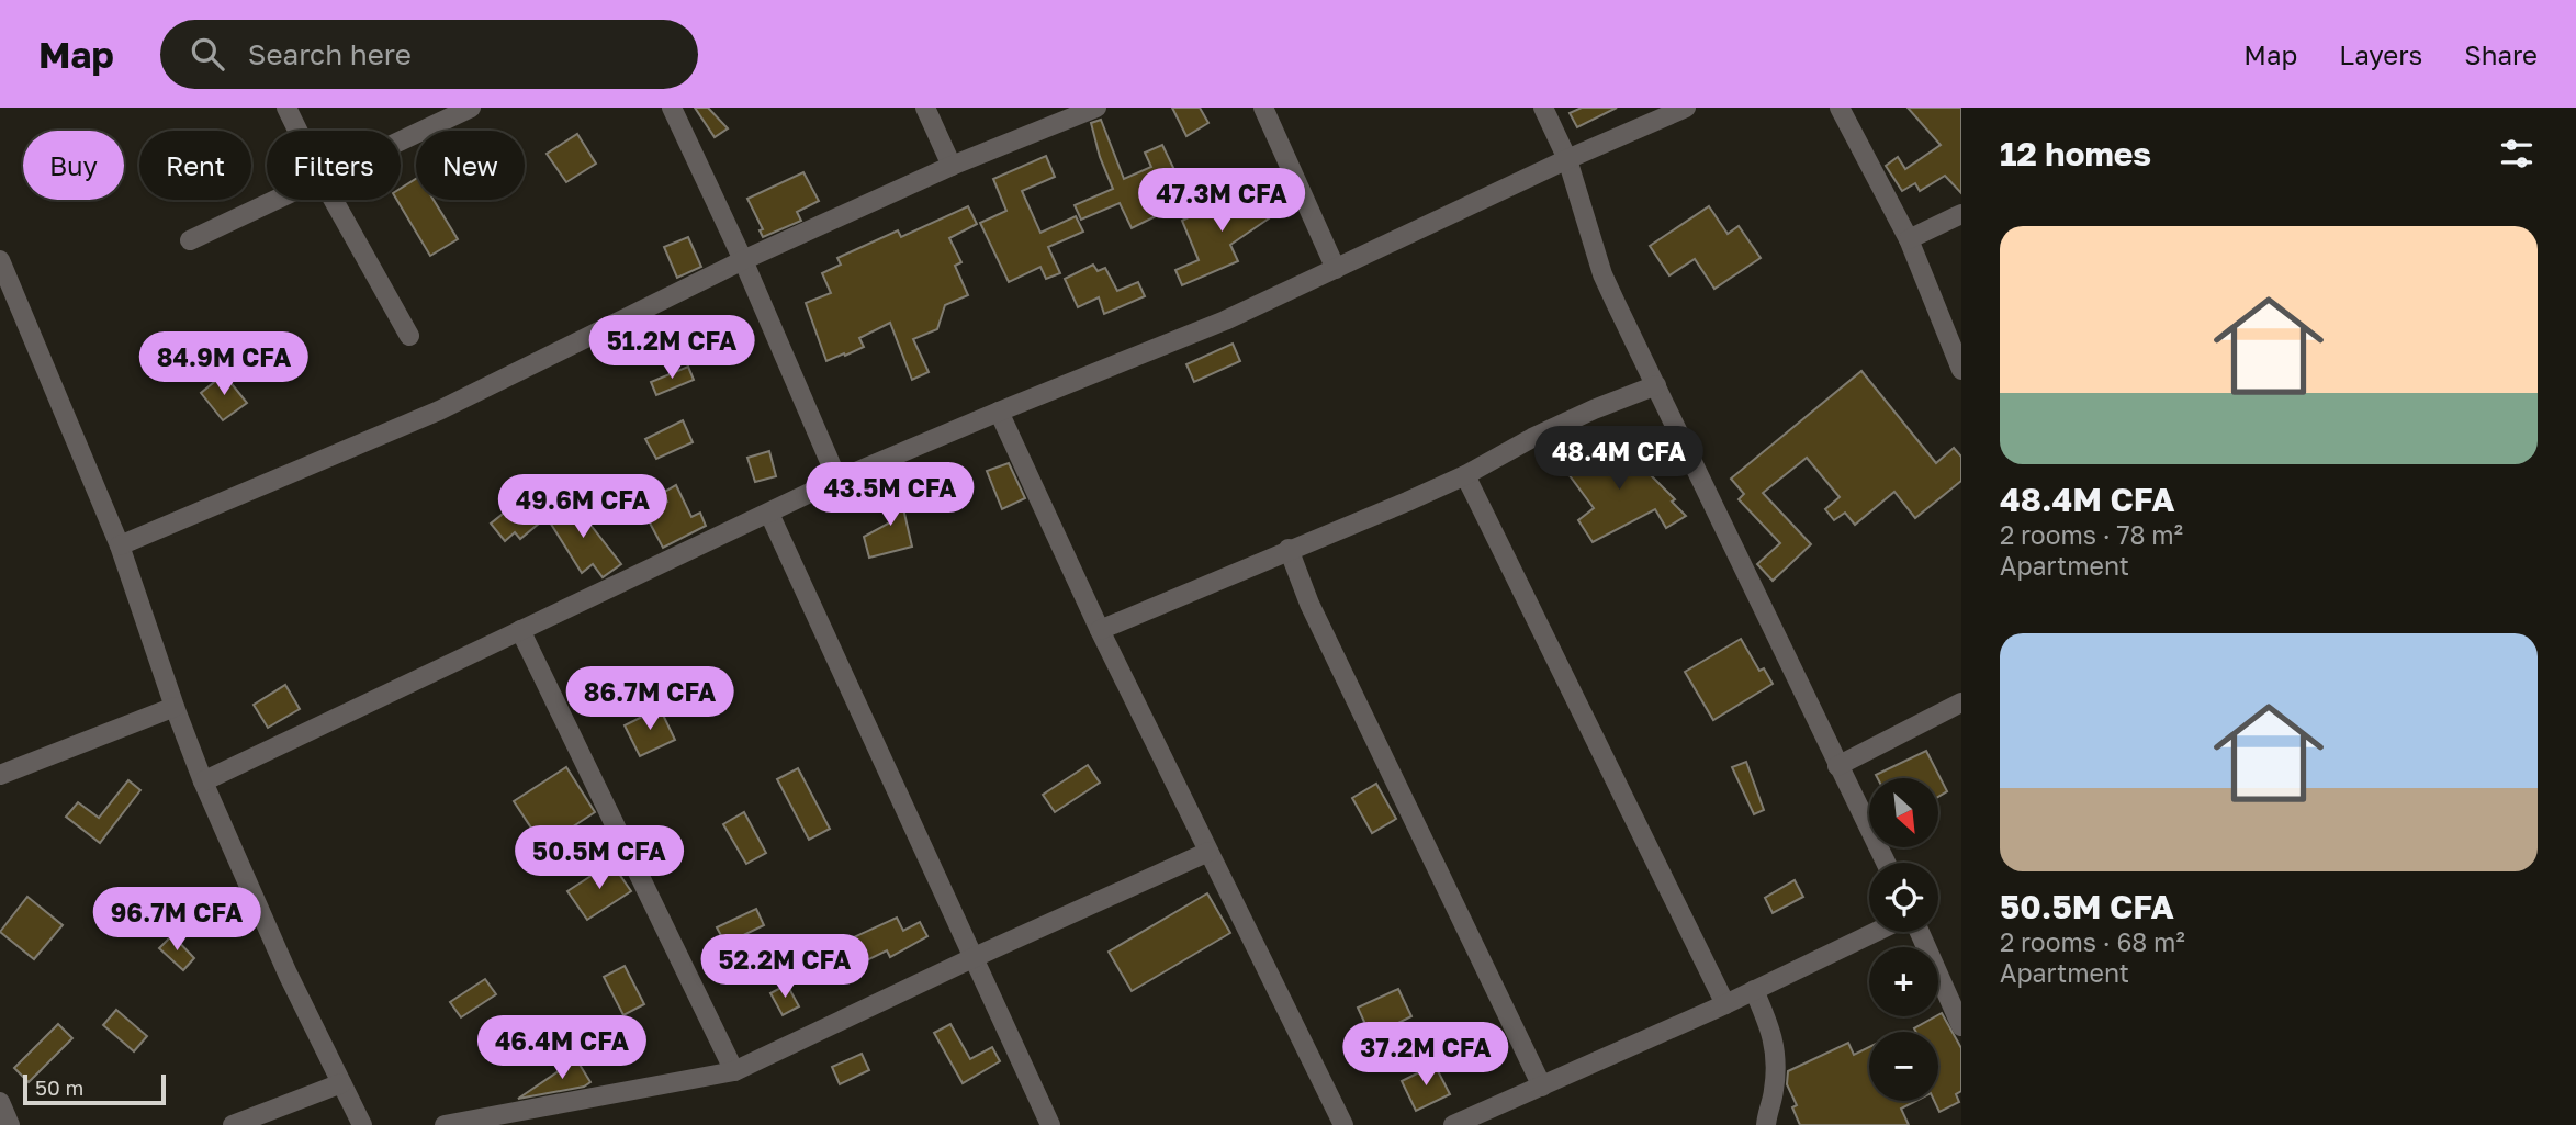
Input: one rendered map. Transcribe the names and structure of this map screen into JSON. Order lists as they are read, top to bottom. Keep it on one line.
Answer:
{"scale_bar":"50 m","north":"bottom right","page":{"header":"Map","search":"Search here","nav":["Map","Layers","Share"],"heading":"12 homes","chip":["Buy","Rent","Filters","New"],"price":["47.3M CFA","51.2M CFA","84.9M CFA","48.4M CFA","43.5M CFA","49.6M CFA","86.7M CFA","50.5M CFA","96.7M CFA","52.2M CFA","46.4M CFA","37.2M CFA"],"list":[{"name":"48.4M CFA","note":"2 rooms · 78 m² · Apartment"},{"name":"50.5M CFA","note":"2 rooms · 68 m² · Apartment"}],"map_buttons":["+","−"],"scale":"50 m"}}
